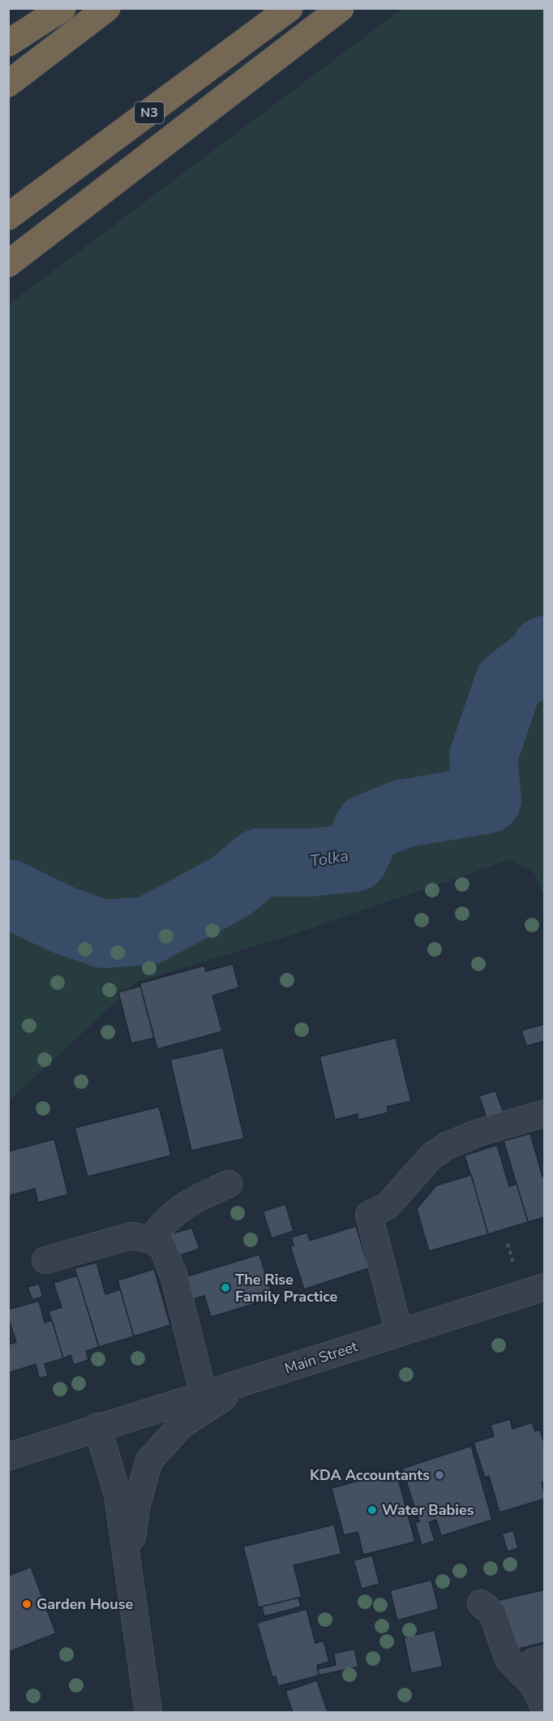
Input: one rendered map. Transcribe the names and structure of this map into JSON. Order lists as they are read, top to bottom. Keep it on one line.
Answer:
{"streets":{"highway":["N3"],"street":["Main Street"]},"water":["Tolka"],"places":["The Rise Family Practice","KDA Accountants","Water Babies","Garden House"]}
